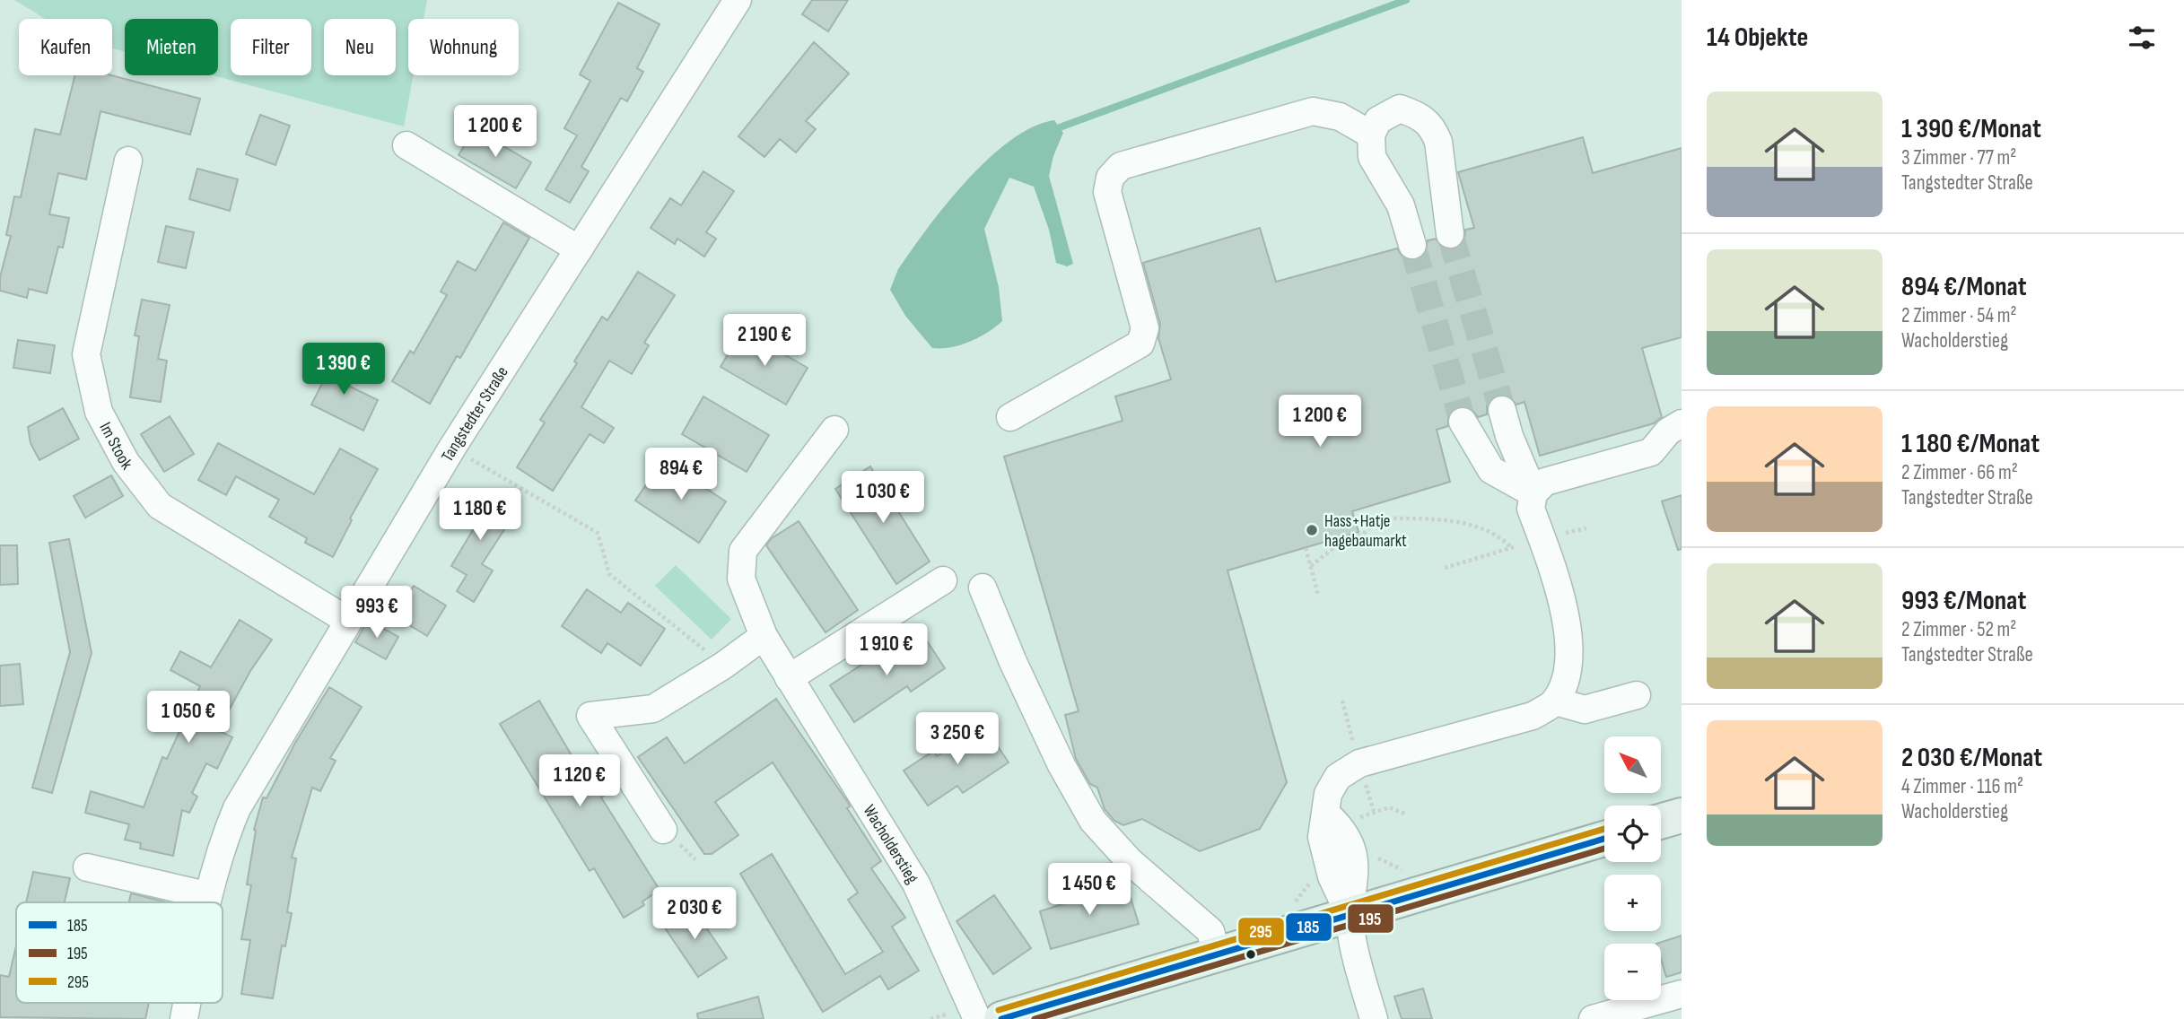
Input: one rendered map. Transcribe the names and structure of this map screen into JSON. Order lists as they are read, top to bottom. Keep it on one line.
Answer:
{"streets":{"street":["Tangstedter Straße","Im Stook","Wacholderstieg"]},"crossings":[["Tangstedter Straße","Im Stook"]],"places":["Hass+Hatje hagebaumarkt"],"lines":["transit line 295","transit line 185","transit line 195"],"legend":["185","195","295"],"north":"top left","page":{"heading":"14 Objekte","chip":["Kaufen","Mieten","Filter","Neu","Wohnung"],"list":[{"name":"1 390 €/Monat","note":"3 Zimmer · 77 m² · Tangstedter Straße"},{"name":"894 €/Monat","note":"2 Zimmer · 54 m² · Wacholderstieg"},{"name":"1 180 €/Monat","note":"2 Zimmer · 66 m² · Tangstedter Straße"},{"name":"993 €/Monat","note":"2 Zimmer · 52 m² · Tangstedter Straße"},{"name":"2 030 €/Monat","note":"4 Zimmer · 116 m² · Wacholderstieg"}],"price":["1 200 €","2 190 €","1 390 €","1 200 €","894 €","1 030 €","1 180 €","993 €","1 910 €","1 050 €","3 250 €","1 120 €","1 450 €","2 030 €"],"map_buttons":["+","−"]}}
